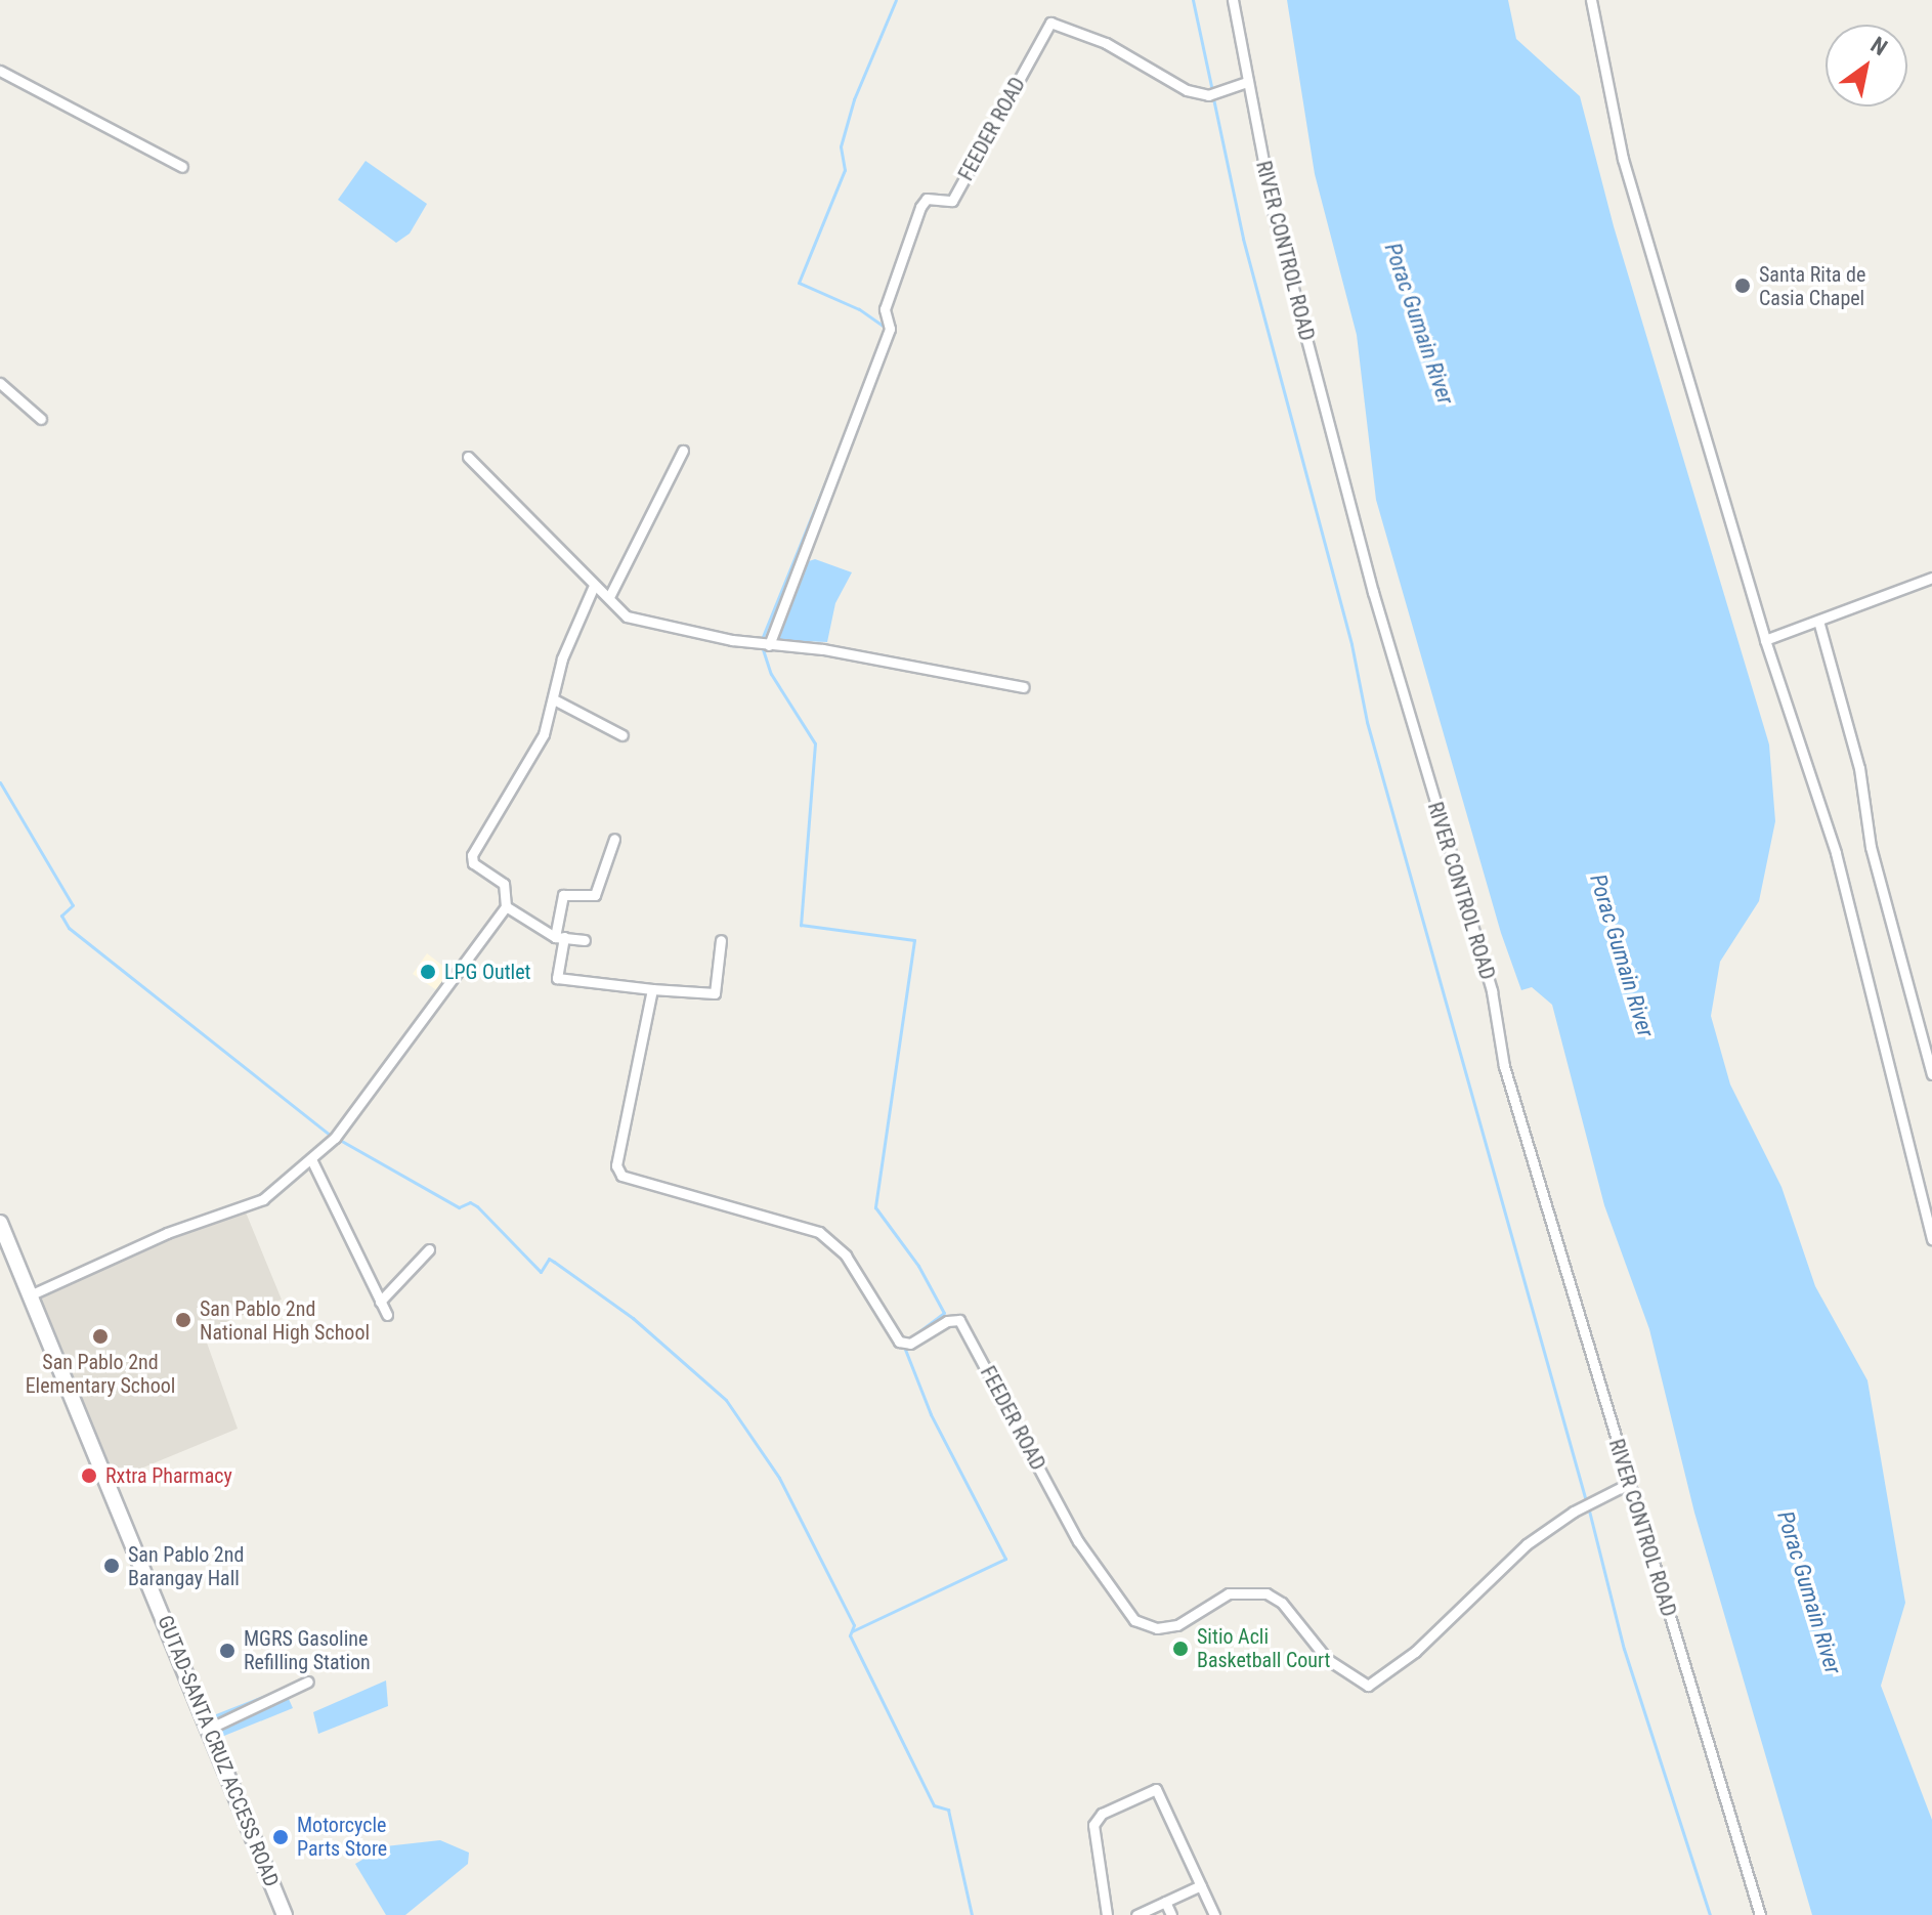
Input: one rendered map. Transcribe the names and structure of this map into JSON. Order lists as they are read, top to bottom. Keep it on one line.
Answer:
{"streets":{"main road":["GUTAD-SANTA CRUZ ACCESS ROAD"],"street":["FEEDER ROAD","RIVER CONTROL ROAD"]},"crossings":[["FEEDER ROAD","RIVER CONTROL ROAD"]],"water":["Porac Gumain River"],"places":["Santa Rita de Casia Chapel","LPG Outlet","San Pablo 2nd National High School","San Pablo 2nd Elementary School","Rxtra Pharmacy","San Pablo 2nd Barangay Hall","Sitio Acli Basketball Court","MGRS Gasoline Refilling Station","Motorcycle Parts Store"],"north":"top right"}
